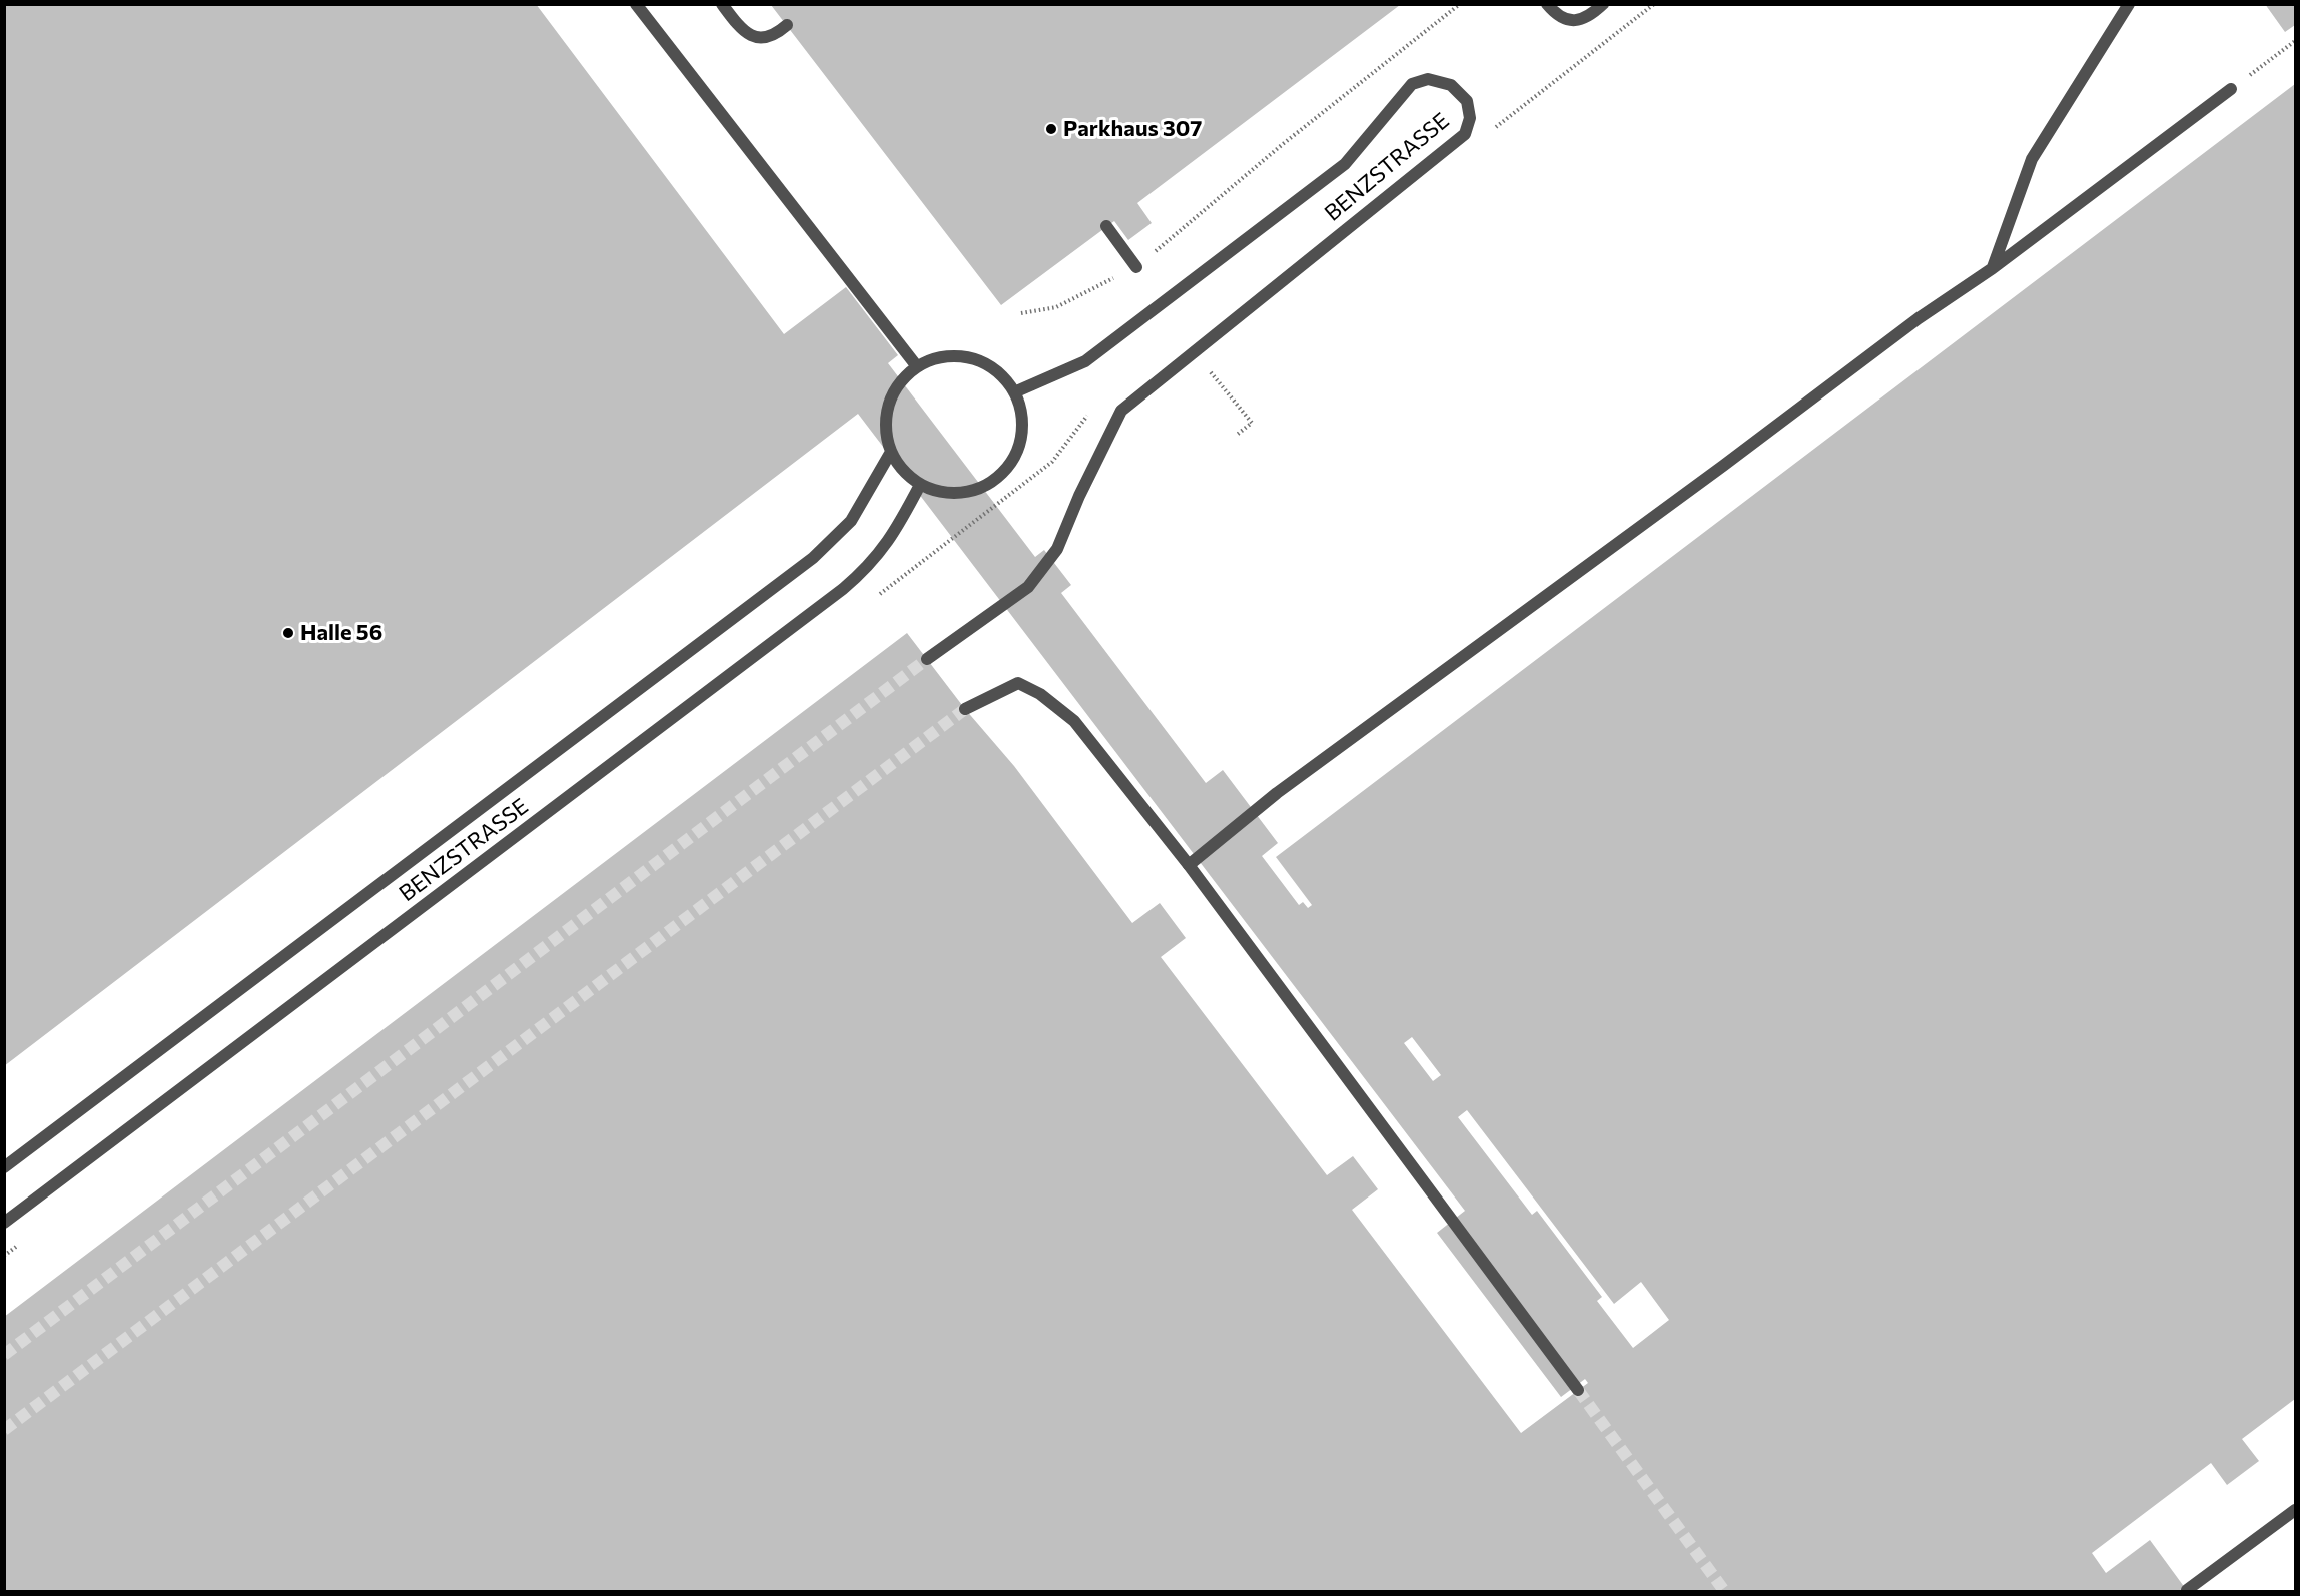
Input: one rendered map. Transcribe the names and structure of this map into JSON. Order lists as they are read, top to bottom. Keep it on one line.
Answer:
{"streets":{"street":["BENZSTRASSE"]},"places":["Parkhaus 307","Halle 56"]}
